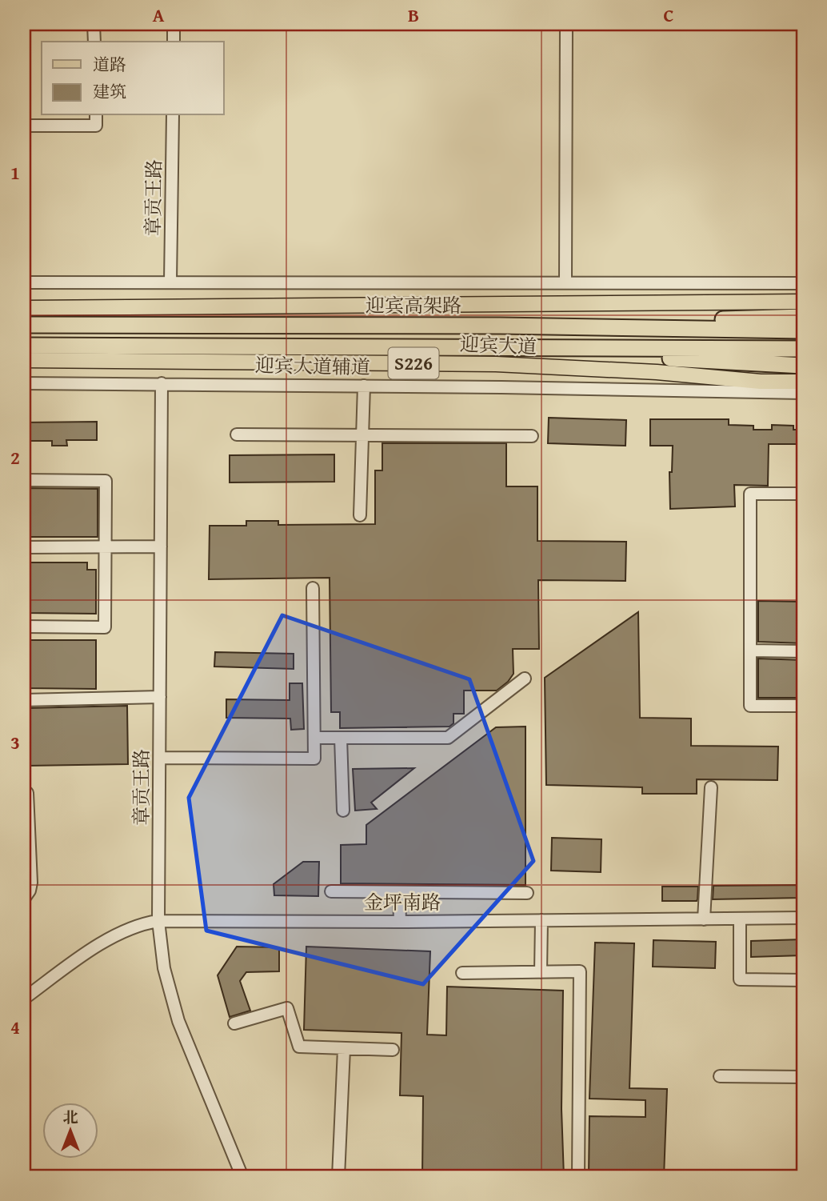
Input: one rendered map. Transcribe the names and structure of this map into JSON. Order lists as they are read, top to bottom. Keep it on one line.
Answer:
{"streets":{"highway":["迎宾高架路"],"main road":["迎宾大道","S226"],"street":["章贡王路","迎宾大道辅道","金坪南路"]},"crossings":[["章贡王路","迎宾大道辅道"],["章贡王路","金坪南路"]],"legend":["道路","建筑"],"north":"top","grid":{"columns":["A","B","C"],"rows":["1","2","3","4"]}}
